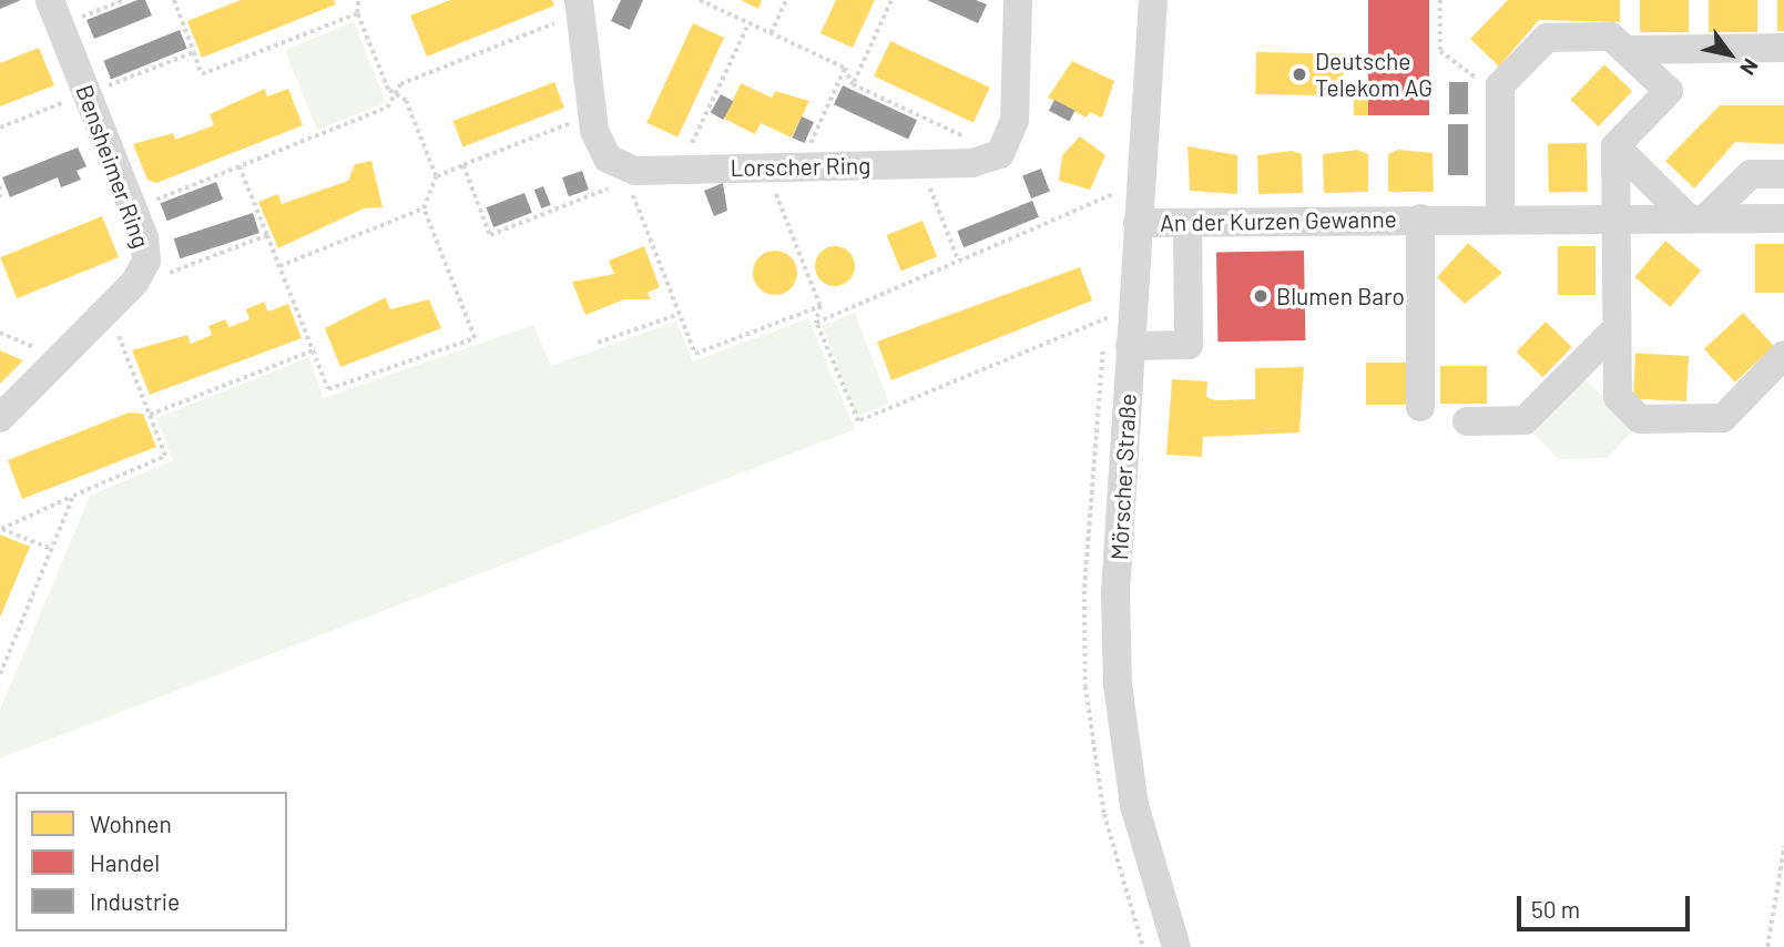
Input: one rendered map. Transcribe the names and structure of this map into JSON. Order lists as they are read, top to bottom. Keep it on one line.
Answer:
{"streets":{"street":["Bensheimer Ring","Lorscher Ring","An der Kurzen Gewanne","Mörscher Straße"]},"crossings":[["An der Kurzen Gewanne","Mörscher Straße"]],"places":["Deutsche Telekom AG","Blumen Baro"],"legend":["Wohnen","Handel","Industrie"],"scale_bar":"50 m","north":"bottom right"}
